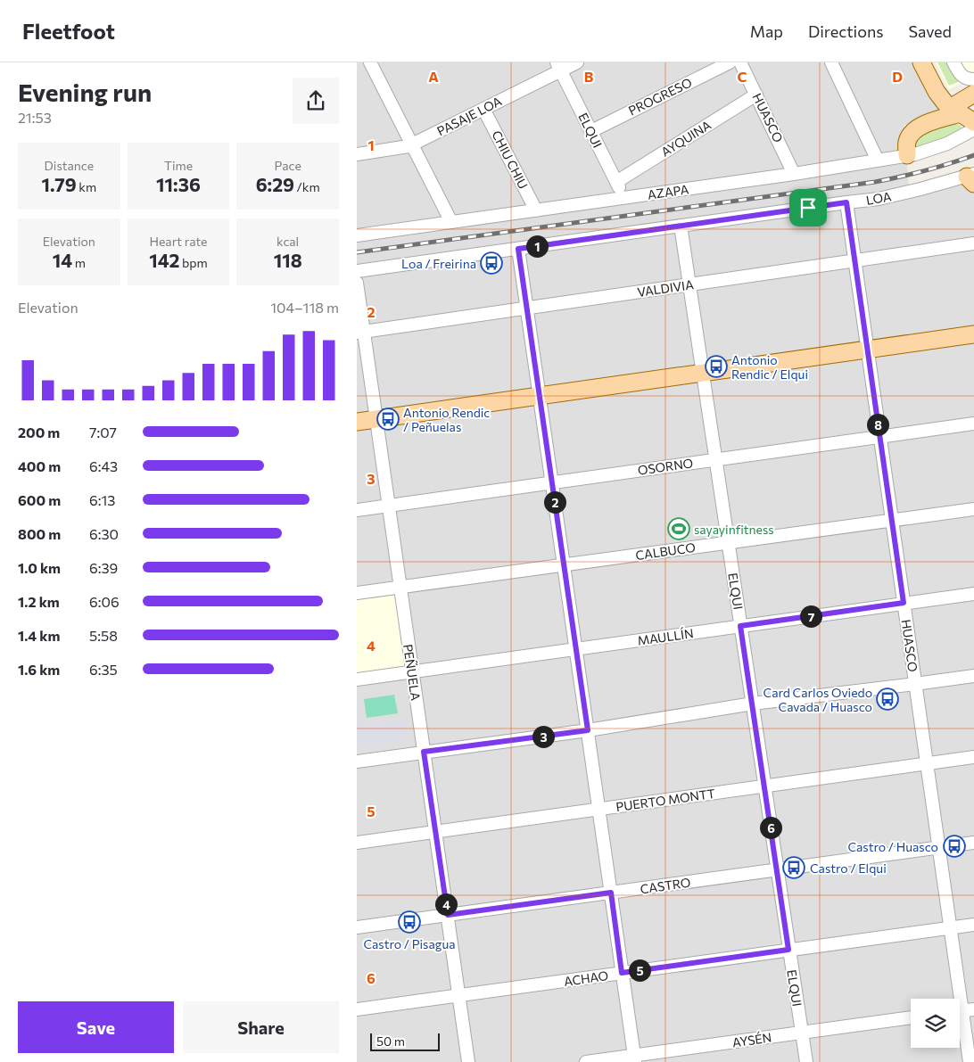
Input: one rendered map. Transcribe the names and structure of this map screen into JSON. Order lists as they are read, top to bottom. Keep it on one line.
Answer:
{"streets":{"street":["PROGRESO","PASAJE LOA","HUASCO","ELQUI","AYQUINA","CHIU CHIU","AZAPA","LOA","VALDIVIA","OSORNO","CALBUCO","MAULLÍN","PEÑUELA","PUERTO MONTT","CASTRO","ACHAO","AYSÉN"]},"crossings":[["PROGRESO","ELQUI"],["PASAJE LOA","ELQUI"],["PASAJE LOA","CHIU CHIU"],["HUASCO","AYQUINA"],["HUASCO","AZAPA"],["HUASCO","LOA"],["HUASCO","VALDIVIA"],["HUASCO","OSORNO"],["HUASCO","CALBUCO"],["HUASCO","MAULLÍN"],["HUASCO","PUERTO MONTT"],["HUASCO","CASTRO"],["HUASCO","ACHAO"],["ELQUI","AYQUINA"],["ELQUI","AZAPA"],["ELQUI","LOA"],["ELQUI","VALDIVIA"],["ELQUI","OSORNO"],["ELQUI","CALBUCO"],["ELQUI","MAULLÍN"],["ELQUI","PUERTO MONTT"],["ELQUI","CASTRO"],["ELQUI","ACHAO"],["ELQUI","AYSÉN"],["CHIU CHIU","AZAPA"],["VALDIVIA","PEÑUELA"],["OSORNO","PEÑUELA"],["CALBUCO","PEÑUELA"],["MAULLÍN","PEÑUELA"],["PEÑUELA","PUERTO MONTT"],["PEÑUELA","CASTRO"],["PEÑUELA","ACHAO"]],"places":{"bus stop":["Loa / Freirina","Antonio Rendic / Elqui","Antonio Rendic / Peñuelas","Card Carlos Oviedo Cavada / Huasco","Castro / Huasco","Castro / Elqui","Castro / Pisagua"],"sports":["sayayinfitness"]},"scale_bar":"50 m","page":{"header":"Fleetfoot","nav":["Map","Directions","Saved"],"heading":["Evening run","21:53"],"stats":[["Distance","1.79 km"],["Time","11:36"],["Pace","6:29 /km"],["Elevation","14 m"],["Heart rate","142 bpm"],["kcal","118"]],"pins":["1","8","2","7","3","6","4","5"],"chart":["Elevation","104–118 m"],"list":[{"name":"200 m","note":"7:07"},{"name":"400 m","note":"6:43"},{"name":"600 m","note":"6:13"},{"name":"800 m","note":"6:30"},{"name":"1.0 km","note":"6:39"},{"name":"1.2 km","note":"6:06"},{"name":"1.4 km","note":"5:58"},{"name":"1.6 km","note":"6:35"}],"buttons":["Save","Share"],"scale":"50 m"},"grid":{"columns":["A","B","C","D"],"rows":["1","2","3","4","5","6"]}}
